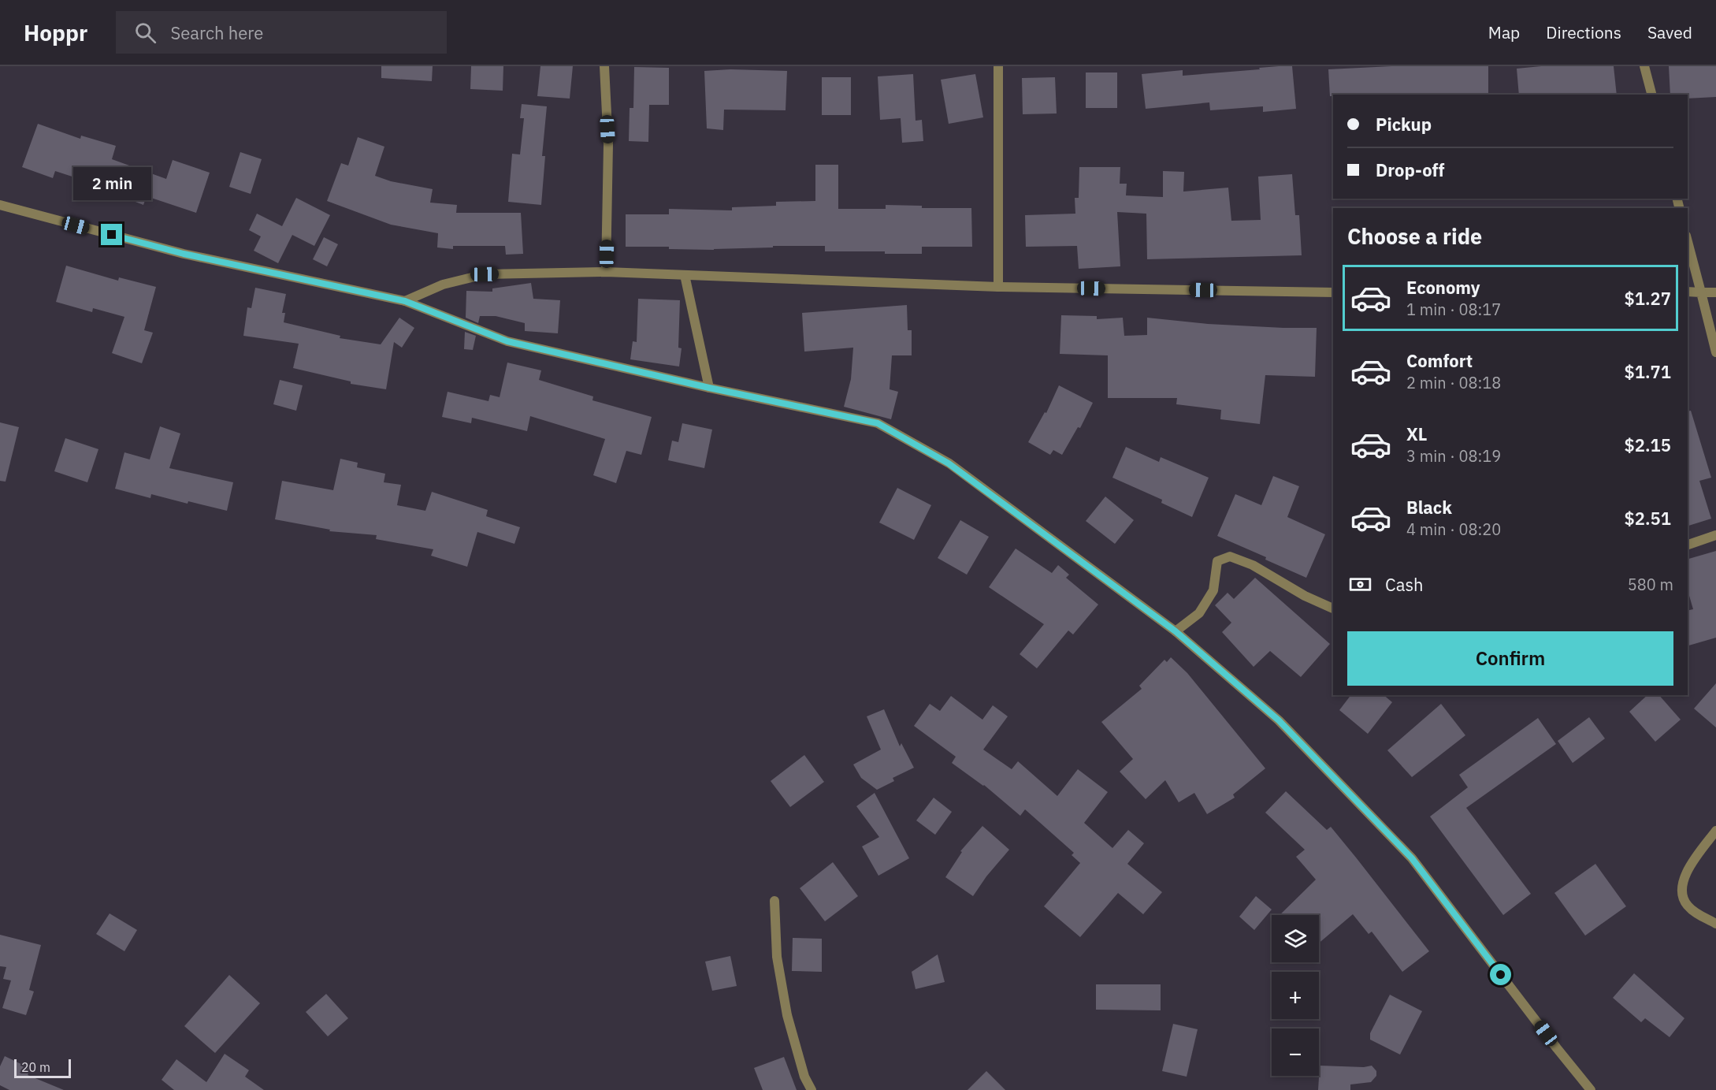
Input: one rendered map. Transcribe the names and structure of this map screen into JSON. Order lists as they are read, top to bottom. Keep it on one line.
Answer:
{"scale_bar":"20 m","page":{"header":"Hoppr","search":"Search here","nav":["Map","Directions","Saved"],"banner":["Pickup","Drop-off"],"bubble":"2 min","heading":"Choose a ride","list":[{"name":"Economy","note":"1 min · 08:17","value":"$1.27"},{"name":"Comfort","note":"2 min · 08:18","value":"$1.71"},{"name":"XL","note":"3 min · 08:19","value":"$2.15"},{"name":"Black","note":"4 min · 08:20","value":"$2.51"}],"pay":["Cash","580 m"],"buttons":"Confirm","map_buttons":["+","−"],"scale":"20 m"}}
